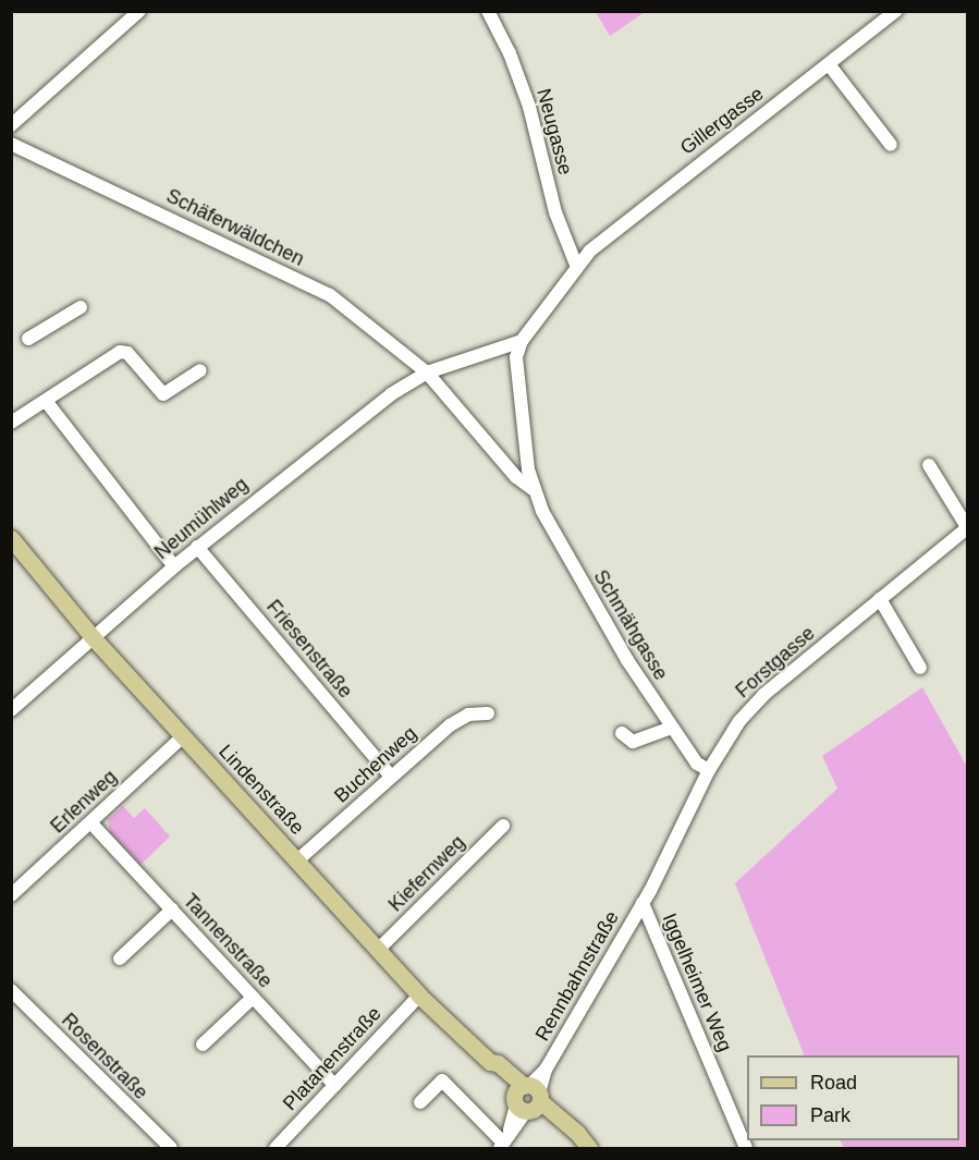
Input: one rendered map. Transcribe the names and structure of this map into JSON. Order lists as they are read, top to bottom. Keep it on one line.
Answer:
{"streets":{"main road":["Lindenstraße"],"street":["Gillergasse","Neugasse","Schäferwäldchen","Neumühlweg","Schmähgasse","Friesenstraße","Forstgasse","Buchenweg","Erlenweg","Kiefernweg","Tannenstraße","Rennbahnstraße","Iggelheimer Weg","Rosenstraße","Platanenstraße"]},"crossings":[["Gillergasse","Neugasse"],["Gillergasse","Schmähgasse"],["Neugasse","Schmähgasse"],["Schäferwäldchen","Neumühlweg"],["Schäferwäldchen","Schmähgasse"],["Neumühlweg","Schmähgasse"],["Neumühlweg","Friesenstraße"],["Neumühlweg","Lindenstraße"],["Schmähgasse","Forstgasse"],["Friesenstraße","Buchenweg"],["Forstgasse","Rennbahnstraße"],["Forstgasse","Iggelheimer Weg"],["Buchenweg","Lindenstraße"],["Lindenstraße","Erlenweg"],["Lindenstraße","Kiefernweg"],["Lindenstraße","Rennbahnstraße"],["Lindenstraße","Platanenstraße"],["Erlenweg","Tannenstraße"],["Tannenstraße","Platanenstraße"],["Rennbahnstraße","Iggelheimer Weg"]],"legend":["Road","Park"]}
